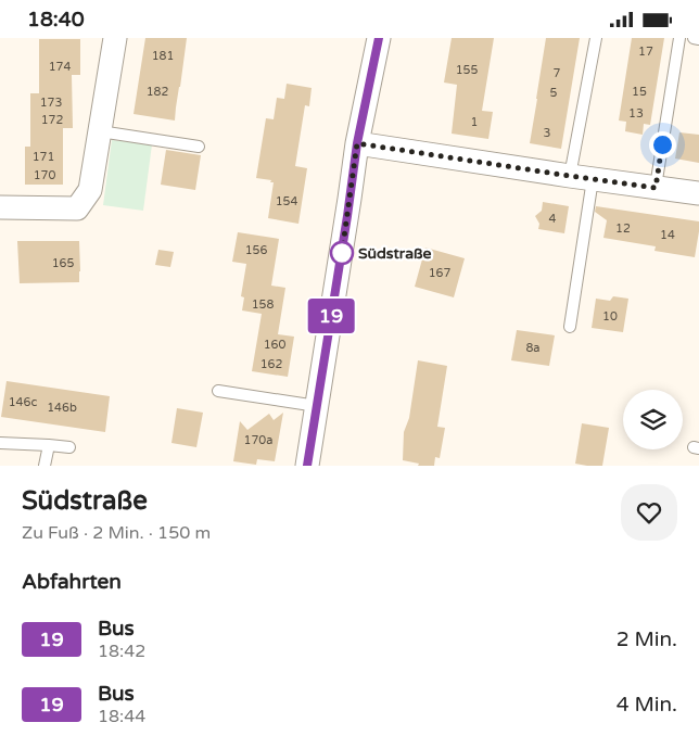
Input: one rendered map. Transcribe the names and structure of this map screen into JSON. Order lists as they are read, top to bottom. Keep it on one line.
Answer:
{"places":["Südstraße"],"lines":["bus line 19"],"house_numbers":["17","181","174","155","7","182","15","5","173","13","172","1","3","171","170","154","4","12","14","156","165","167","158","10","160","8a","162","146c","146b","170a"],"page":{"status":"18:40","on_map":"19","heading":[["Südstraße","Zu Fuß · 2 Min. · 150 m"],"Abfahrten"],"list":[{"mark":"19","name":"Bus","note":"18:42","value":"2 Min."},{"mark":"19","name":"Bus","note":"18:44","value":"4 Min."}]}}
